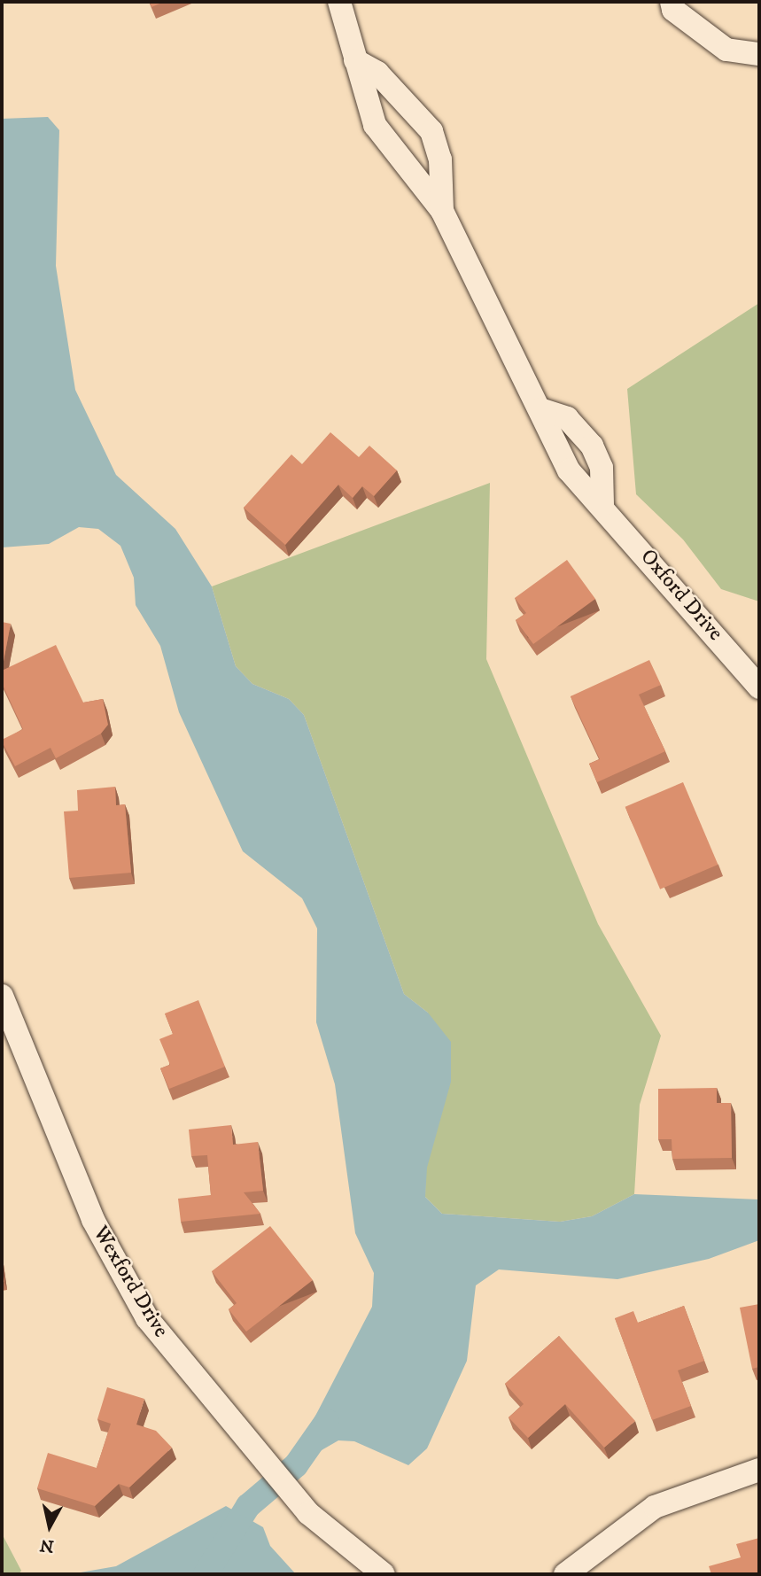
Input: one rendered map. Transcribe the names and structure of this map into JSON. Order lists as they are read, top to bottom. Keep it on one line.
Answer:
{"streets":{"street":["Oxford Drive","Wexford Drive"]},"north":"bottom"}
